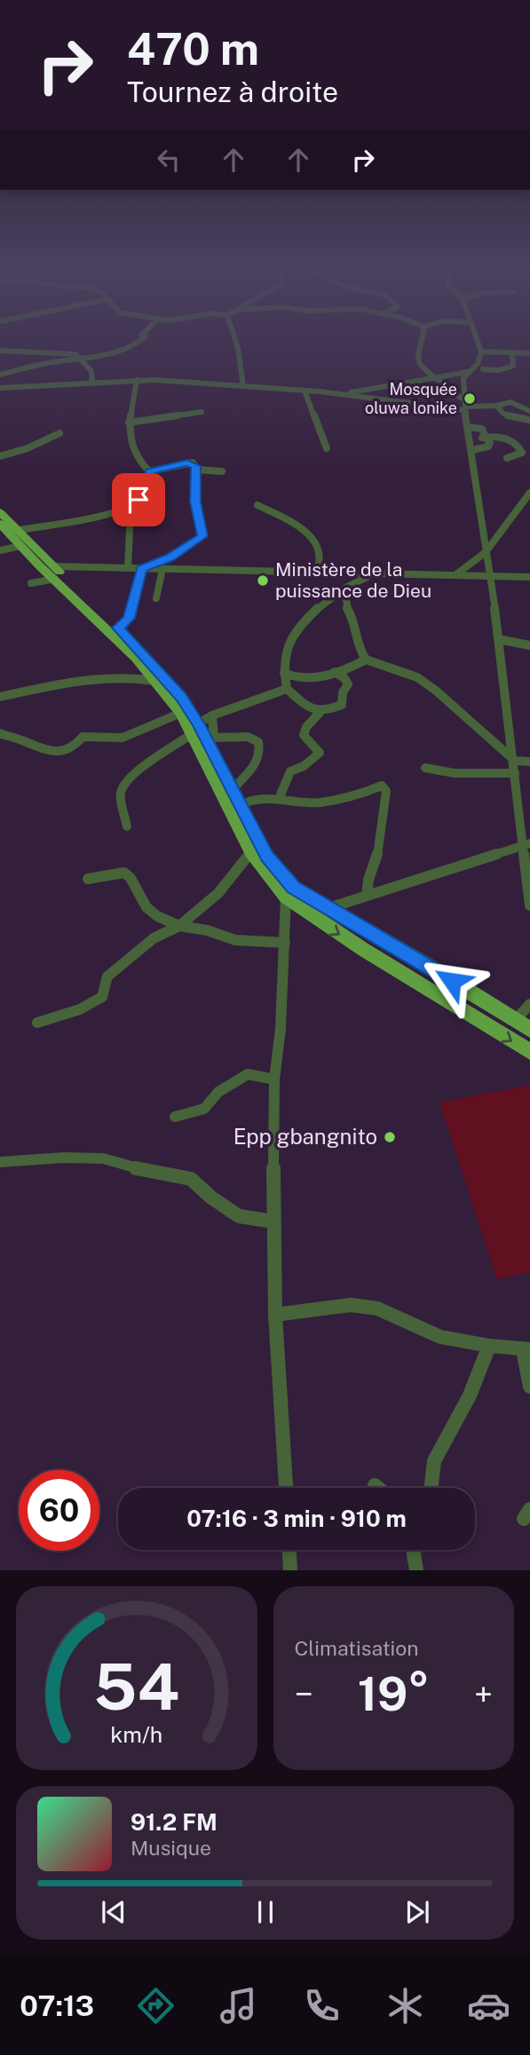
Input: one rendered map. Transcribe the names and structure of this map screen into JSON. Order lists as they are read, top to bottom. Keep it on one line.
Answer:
{"places":["Mosquée oluwa lonike","Ministère de la puissance de Dieu","Epp gbangnito"],"page":{"turn":["470 m","Tournez à droite"],"limit":"60","trip":"07:16 · 3 min · 910 m","tile":"Climatisation","heat":["−","19°","+"],"song":["91.2 FM","Musique"],"tabs":"07:13","gauge":["54","km/h"]}}
